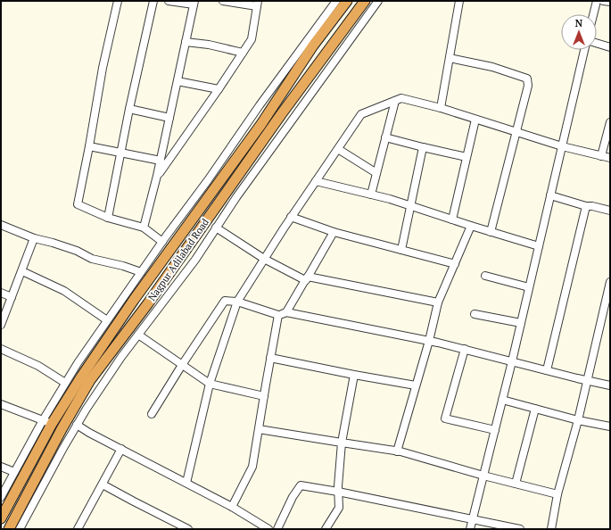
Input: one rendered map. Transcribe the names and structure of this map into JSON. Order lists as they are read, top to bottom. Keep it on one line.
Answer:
{"streets":{"highway":["Nagpur Adilabad Road"]},"north":"top"}
